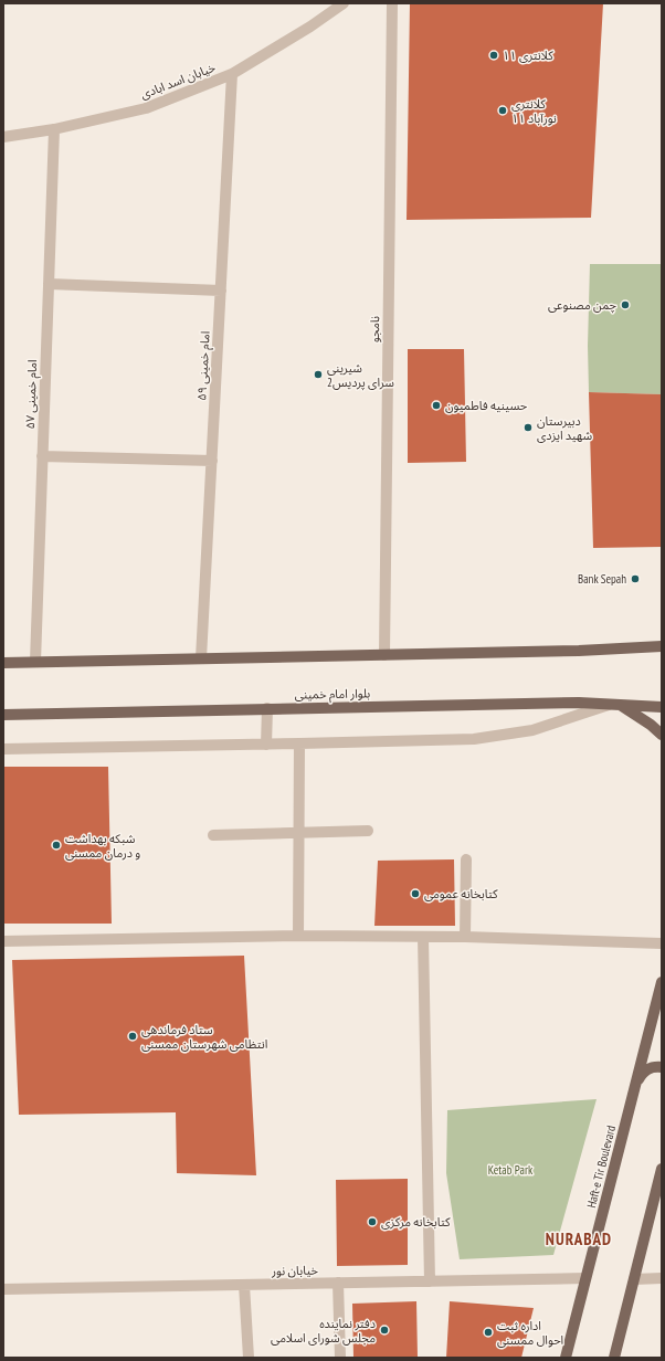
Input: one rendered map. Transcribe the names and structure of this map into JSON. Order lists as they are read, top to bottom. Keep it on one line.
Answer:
{"streets":{"main road":["بلوار امام خمينی","Haft-e Tir Boulevard"],"street":["خیابان اسد ابادی","نامجو","امام خمينی ۵۹","امام خمينی ۵۷","خیابان نور"]},"crossings":[["خیابان اسد ابادی","امام خمينی ۵۹"],["خیابان اسد ابادی","امام خمينی ۵۷"],["Haft-e Tir Boulevard","خیابان نور"]],"districts":["NURABAD"],"parks":["Ketab Park"],"places":["کلانتری ۱۱","کلانتری ۱۱ نورآباد","چمن مصنوعی","شیرینی سرای پردیس2","حسینیه فاطمیون","دبیرستان شهید ایزدی","Bank Sepah","شبکه بهداشت و درمان ممسنی","کتابخانه عمومی","ستاد فرماندهی انتظامی شهرستان ممسنی","کتابخانه مرکزی","دفتر نماینده مجلس شورای اسلامی","اداره ثبت احوال ممسنی"]}
